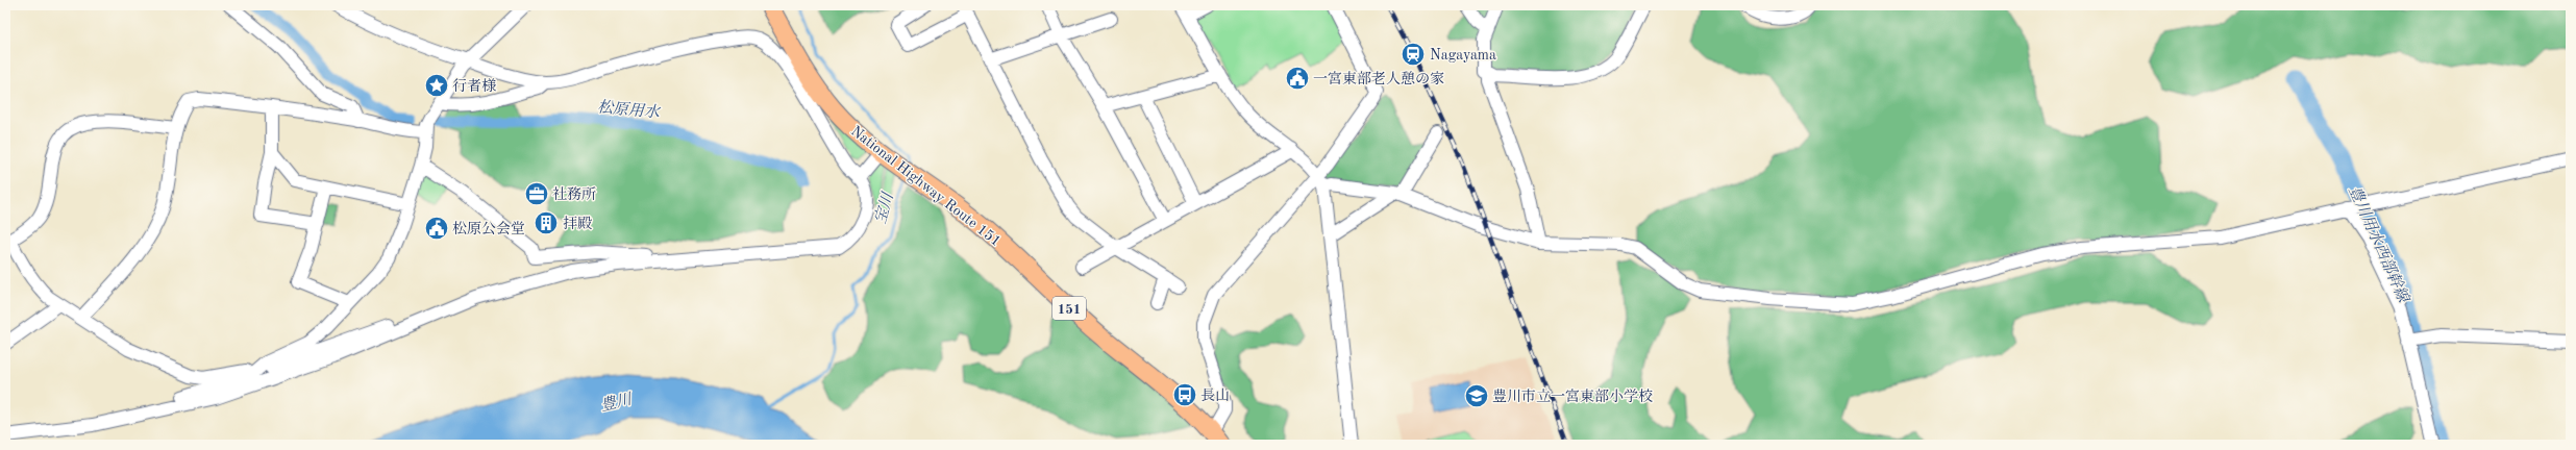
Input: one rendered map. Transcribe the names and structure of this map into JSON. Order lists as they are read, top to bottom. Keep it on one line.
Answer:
{"streets":{"highway":["National Highway Route 151","151"]},"water":["松原用水","宝川","豊川用水西部幹線","豊川"],"places":{"station":["Nagayama"],"public building":["一宮東部老人憩の家","松原公会堂"],"place":["行者様"],"office":["社務所"],"building":["拝殿"],"bus stop":["長山"],"school or university":["豊川市立一宮東部小学校"]}}
